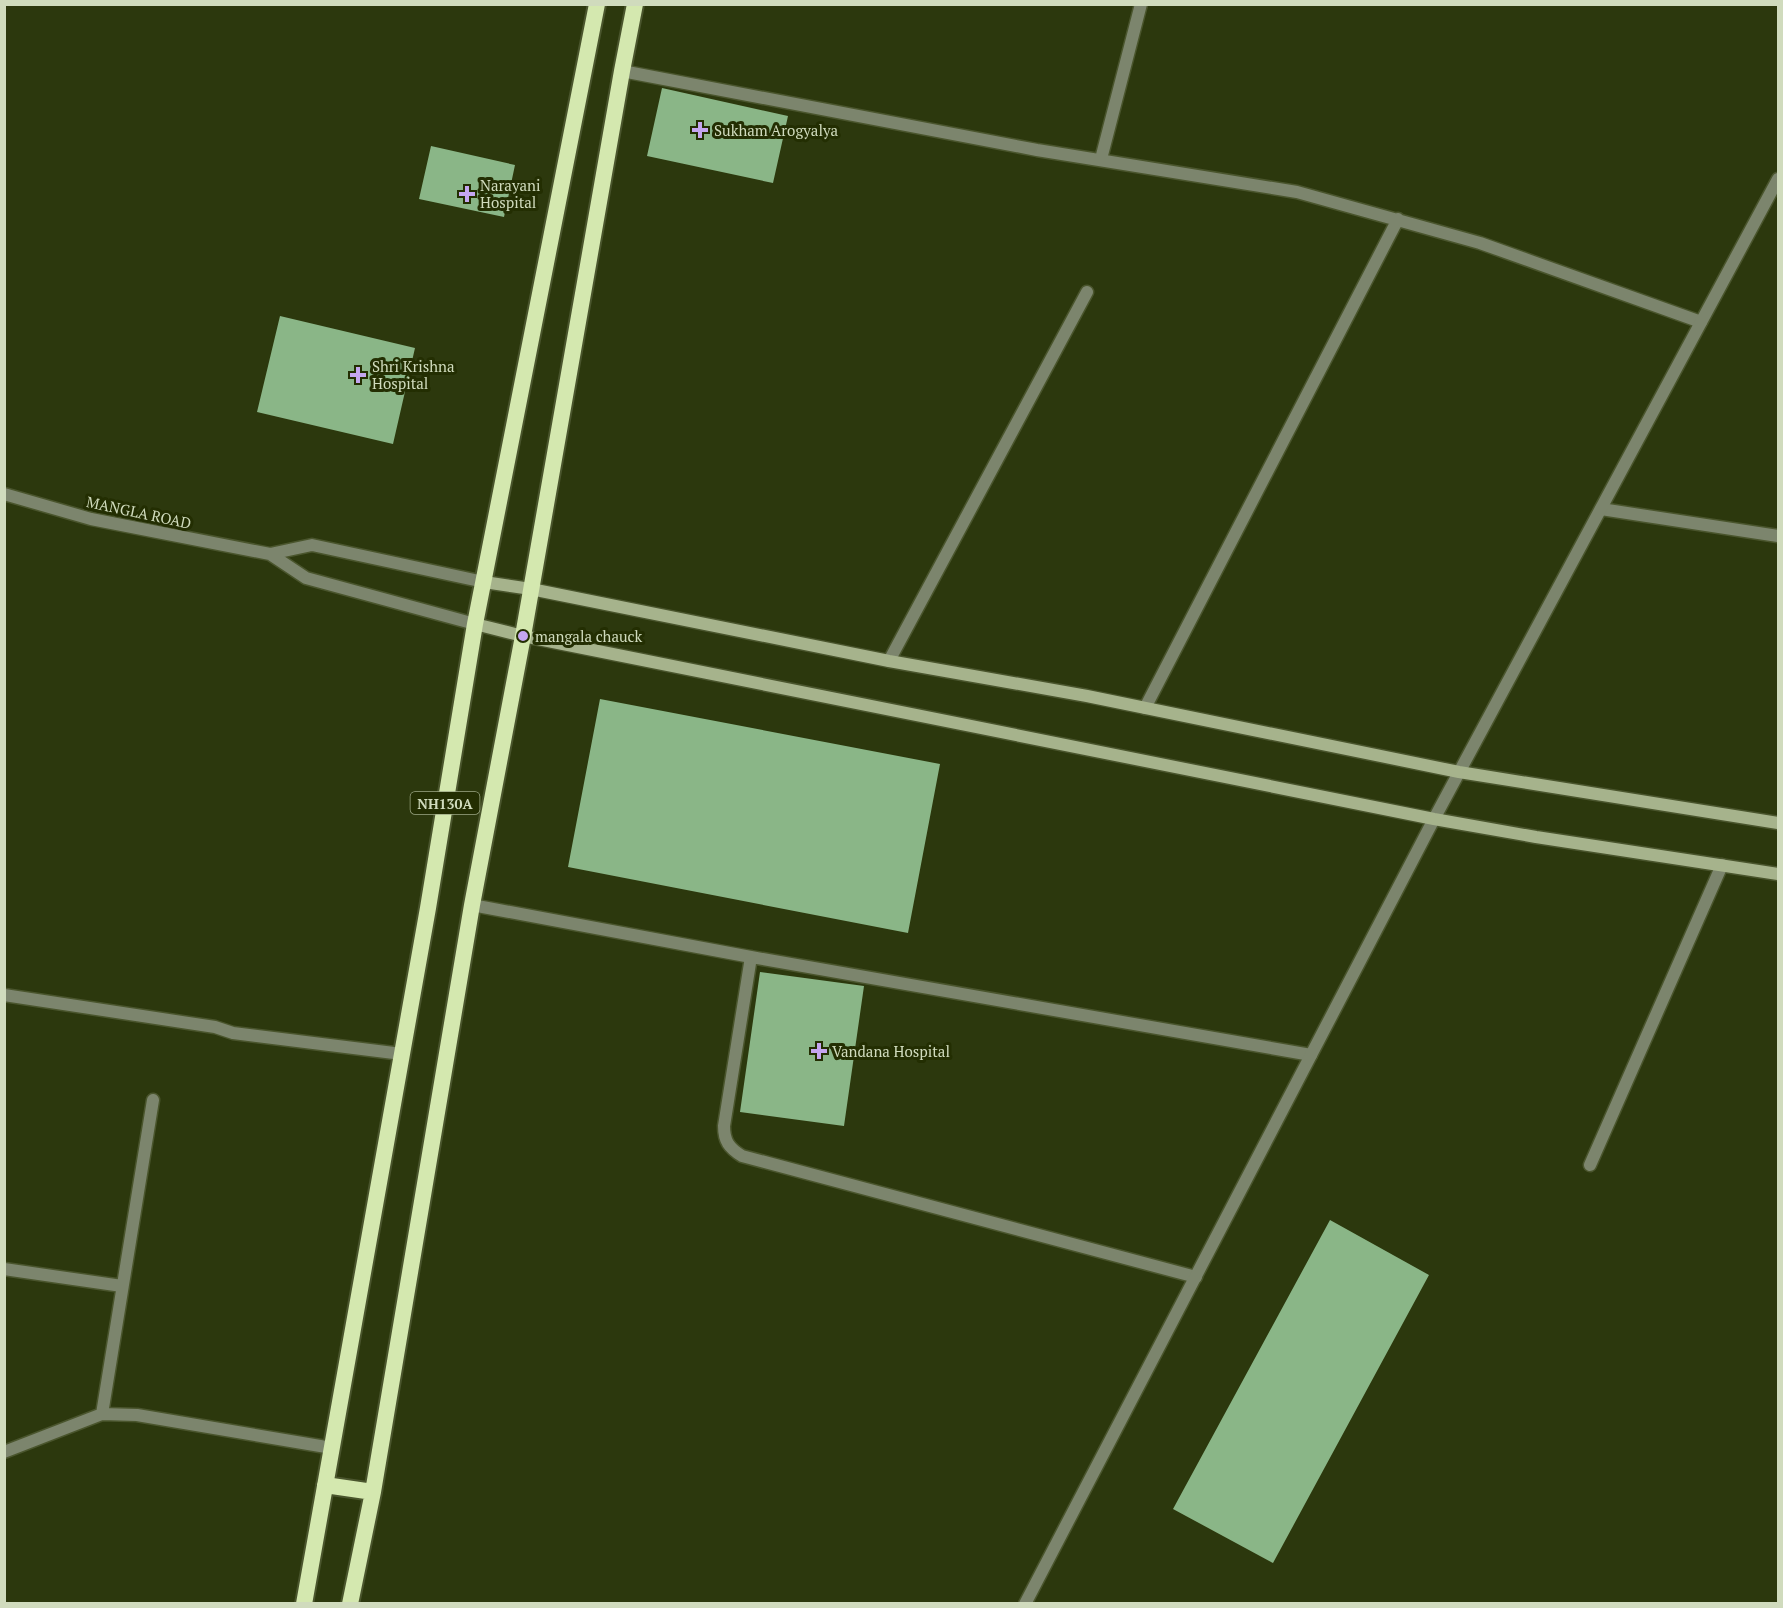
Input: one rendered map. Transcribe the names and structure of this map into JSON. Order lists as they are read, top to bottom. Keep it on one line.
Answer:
{"streets":{"highway":["NH130A"],"main road":["MANGLA ROAD"]},"crossings":[["MANGLA ROAD","NH130A"]],"places":{"health":["Sukham Arogyalya","Narayani Hospital","Shri Krishna Hospital","Vandana Hospital"],"other":["mangala chauck"]}}
